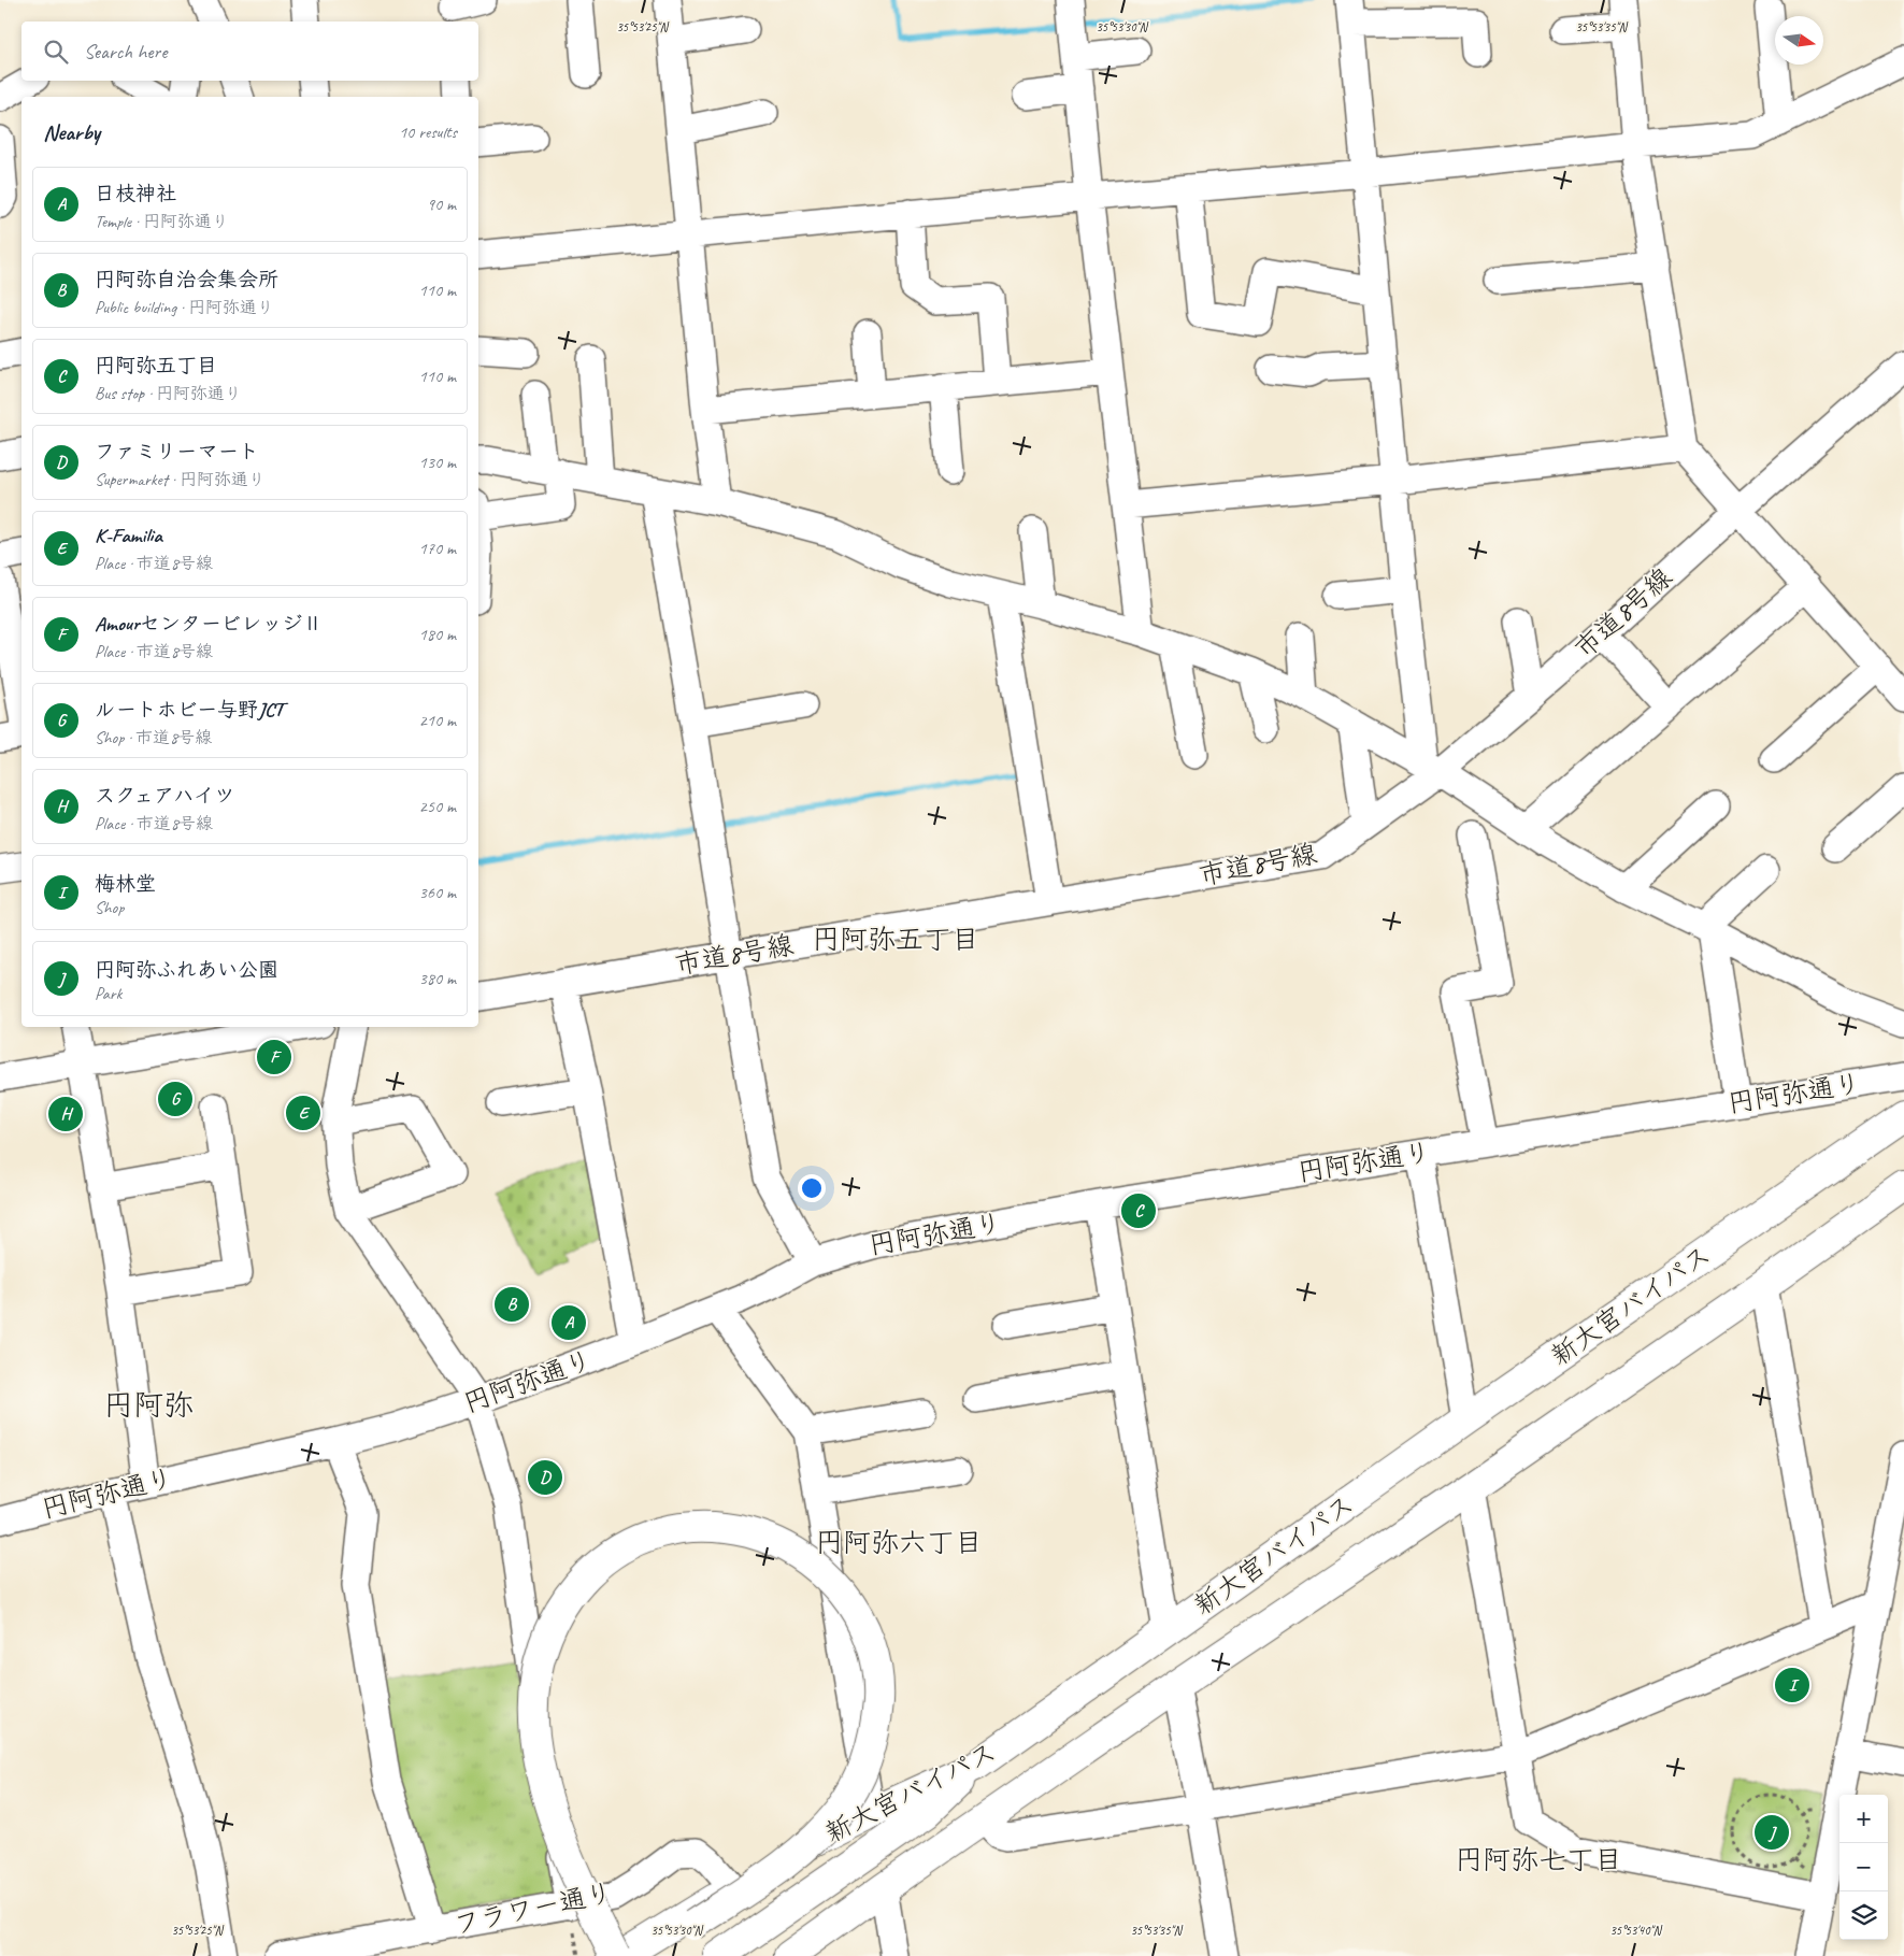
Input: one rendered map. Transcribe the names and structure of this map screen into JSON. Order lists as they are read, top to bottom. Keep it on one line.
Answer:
{"streets":{"highway":["新大宮バイパス"],"street":["市道8号線","円阿弥通り","フラワー通り"]},"crossings":[["新大宮バイパス","フラワー通り"]],"districts":["円阿弥五丁目","円阿弥","円阿弥六丁目","円阿弥七丁目"],"north":"right","page":{"search":"Search here","heading":["Nearby","10 results"],"list":[{"mark":"A","name":"日枝神社","note":"Temple · 円阿弥通り","value":"90 m"},{"mark":"B","name":"円阿弥自治会集会所","note":"Public building · 円阿弥通り","value":"110 m"},{"mark":"C","name":"円阿弥五丁目","note":"Bus stop · 円阿弥通り","value":"110 m"},{"mark":"D","name":"ファミリーマート","note":"Supermarket · 円阿弥通り","value":"130 m"},{"mark":"E","name":"K-Familia","note":"Place · 市道8号線","value":"170 m"},{"mark":"F","name":"AmourセンタービレッジⅡ","note":"Place · 市道8号線","value":"180 m"},{"mark":"G","name":"ルートホビー与野JCT","note":"Shop · 市道8号線","value":"210 m"},{"mark":"H","name":"スクェアハイツ","note":"Place · 市道8号線","value":"250 m"},{"mark":"I","name":"梅林堂","note":"Shop","value":"360 m"},{"mark":"J","name":"円阿弥ふれあい公園","note":"Park","value":"380 m"}],"pins":["F","G","E","H","C","B","A","D","I","J"],"map_buttons":["+","−"]},"coordinates":["35°53'25\"N","35°53'30\"N","35°53'35\"N","35°53'40\"N"]}
